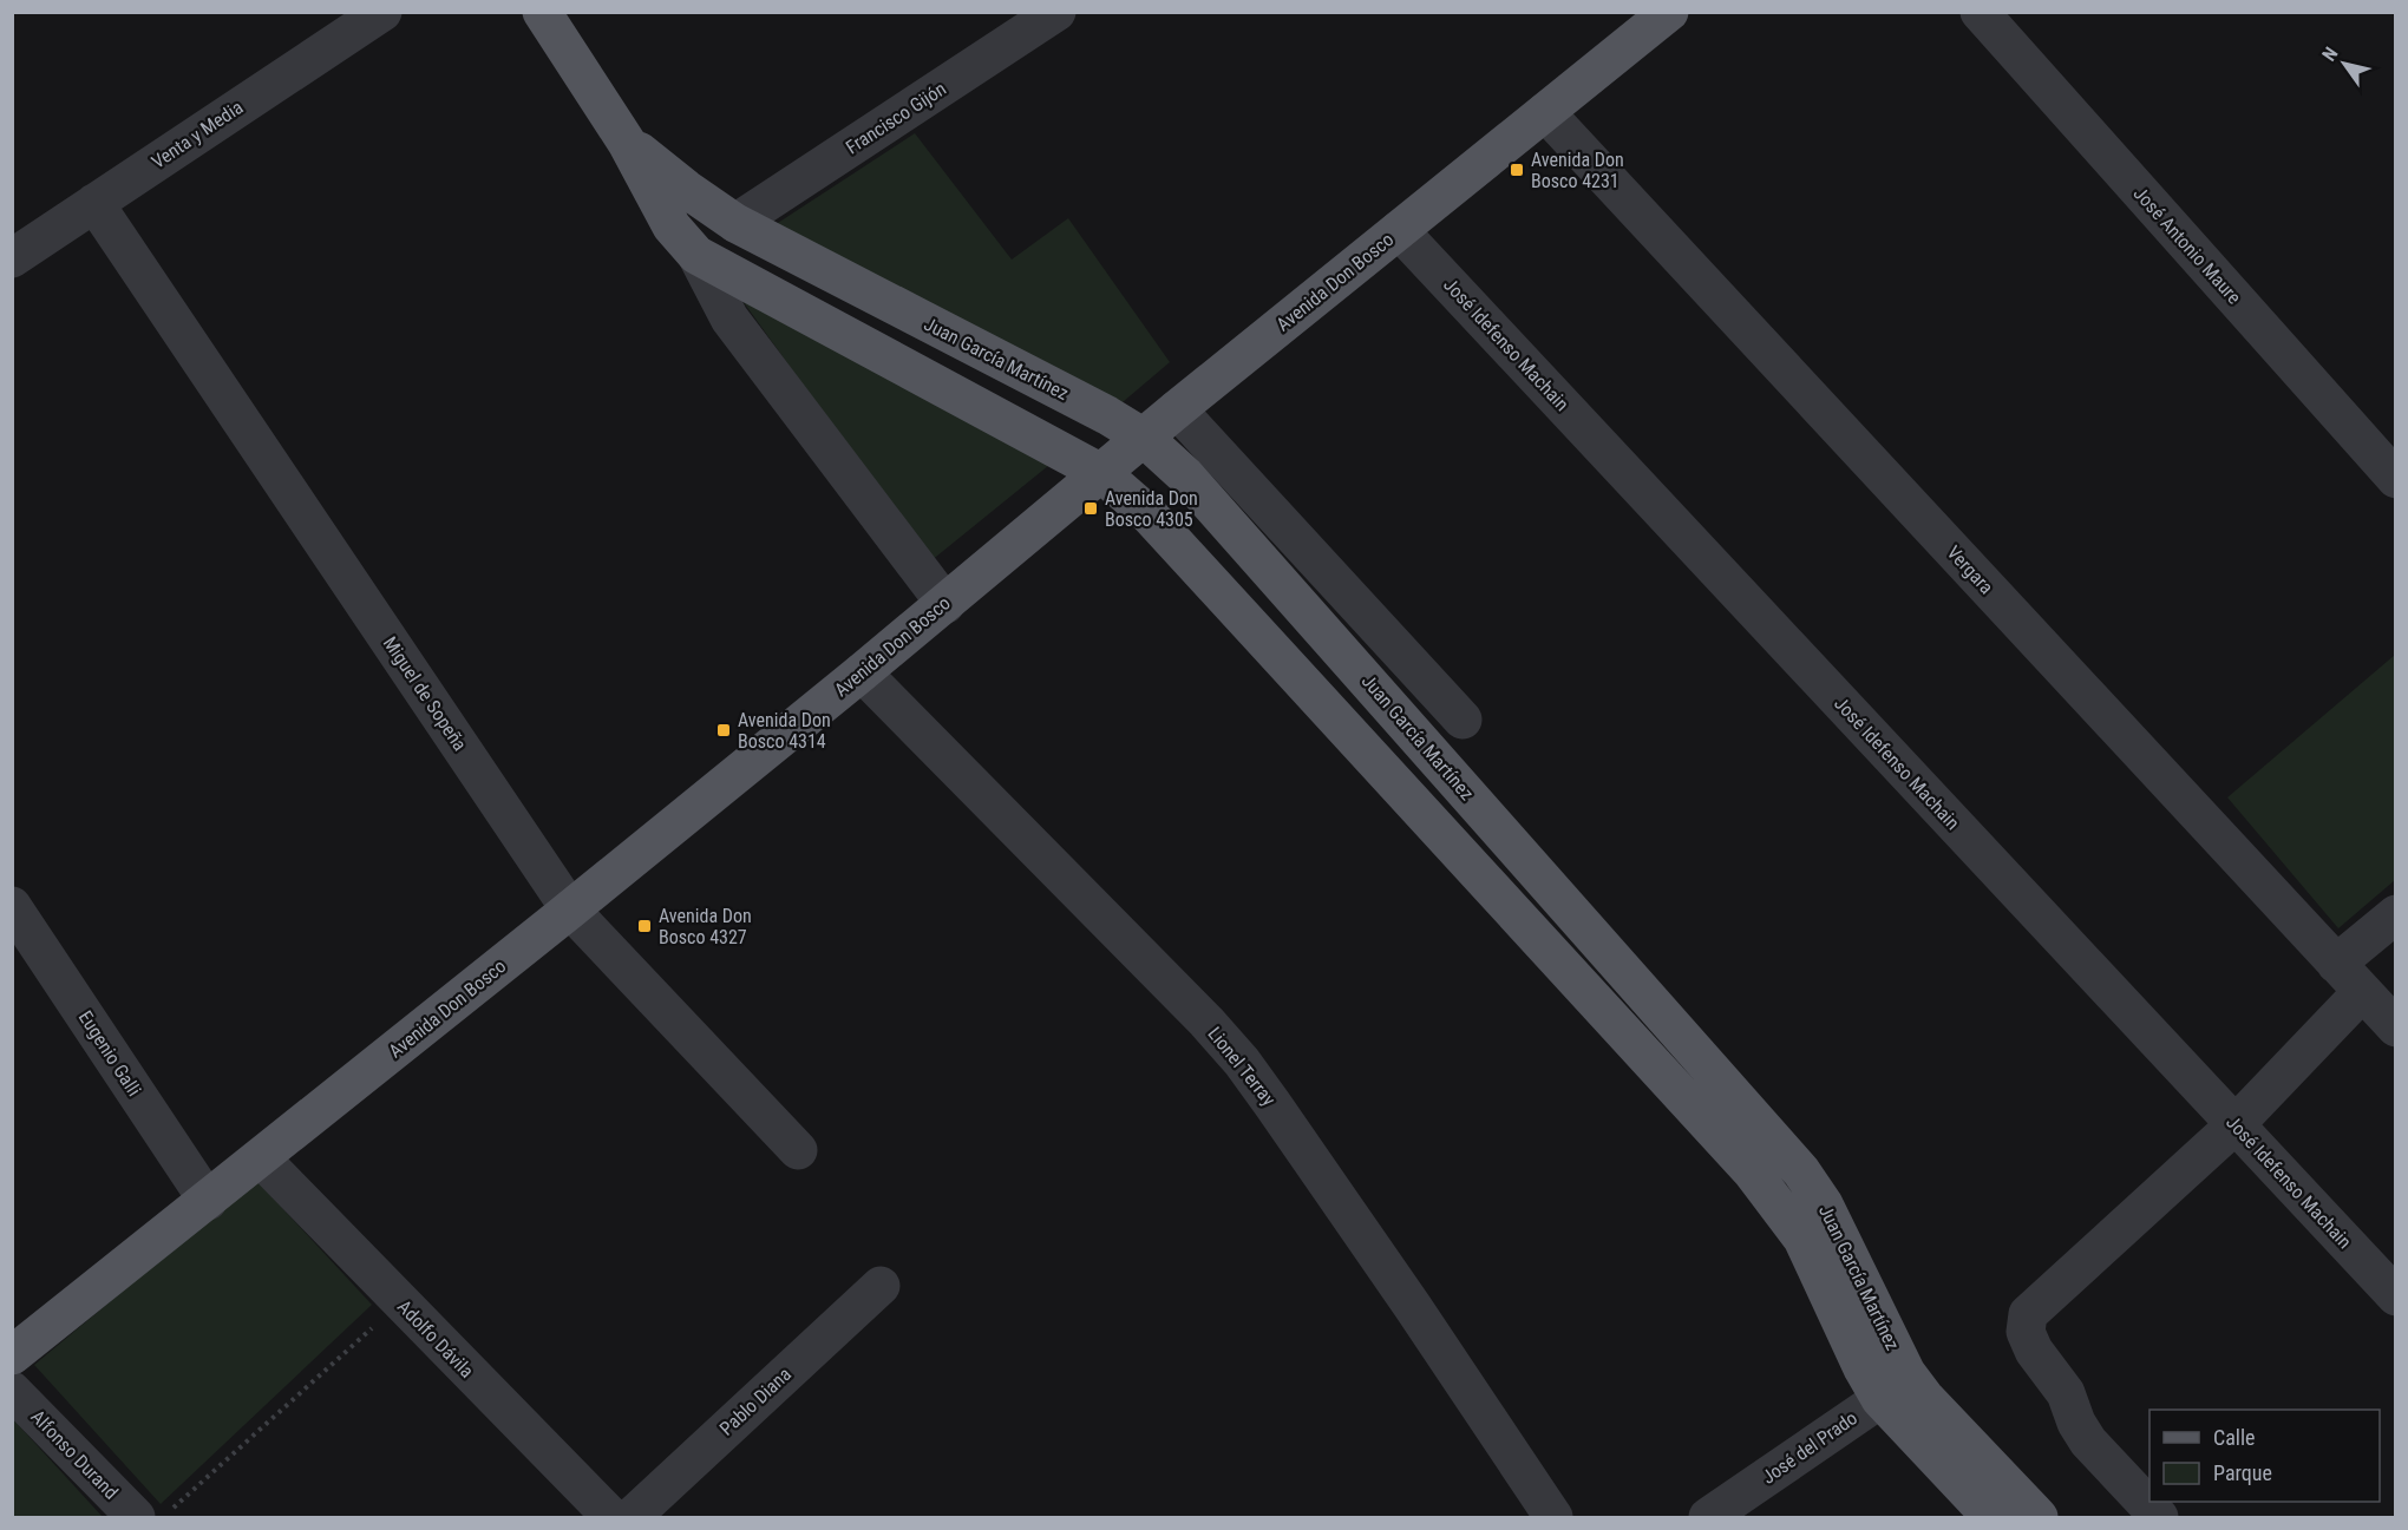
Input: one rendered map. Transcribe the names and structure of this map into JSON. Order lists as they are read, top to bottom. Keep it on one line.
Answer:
{"streets":{"main road":["Avenida Don Bosco","Juan García Martínez"],"street":["Francisco Gijón","Venta y Media","José Antonio Maure","José Idefenso Machain","Vergara","Miguel de Sopeña","Eugenio Galli","Lionel Terray","Adolfo Dávila","Pablo Diana","José del Prado","Alfonso Durand"]},"crossings":[["Francisco Gijón","Juan García Martínez"],["Venta y Media","Miguel de Sopeña"],["Avenida Don Bosco","José Idefenso Machain"],["Avenida Don Bosco","Juan García Martínez"],["Avenida Don Bosco","Vergara"],["Avenida Don Bosco","Miguel de Sopeña"],["Avenida Don Bosco","Eugenio Galli"],["Avenida Don Bosco","Lionel Terray"],["Avenida Don Bosco","Adolfo Dávila"],["Juan García Martínez","José del Prado"]],"places":{"transit":["Avenida Don Bosco 4231","Avenida Don Bosco 4305","Avenida Don Bosco 4314","Avenida Don Bosco 4327"]},"legend":["Calle","Parque"],"north":"top left"}
